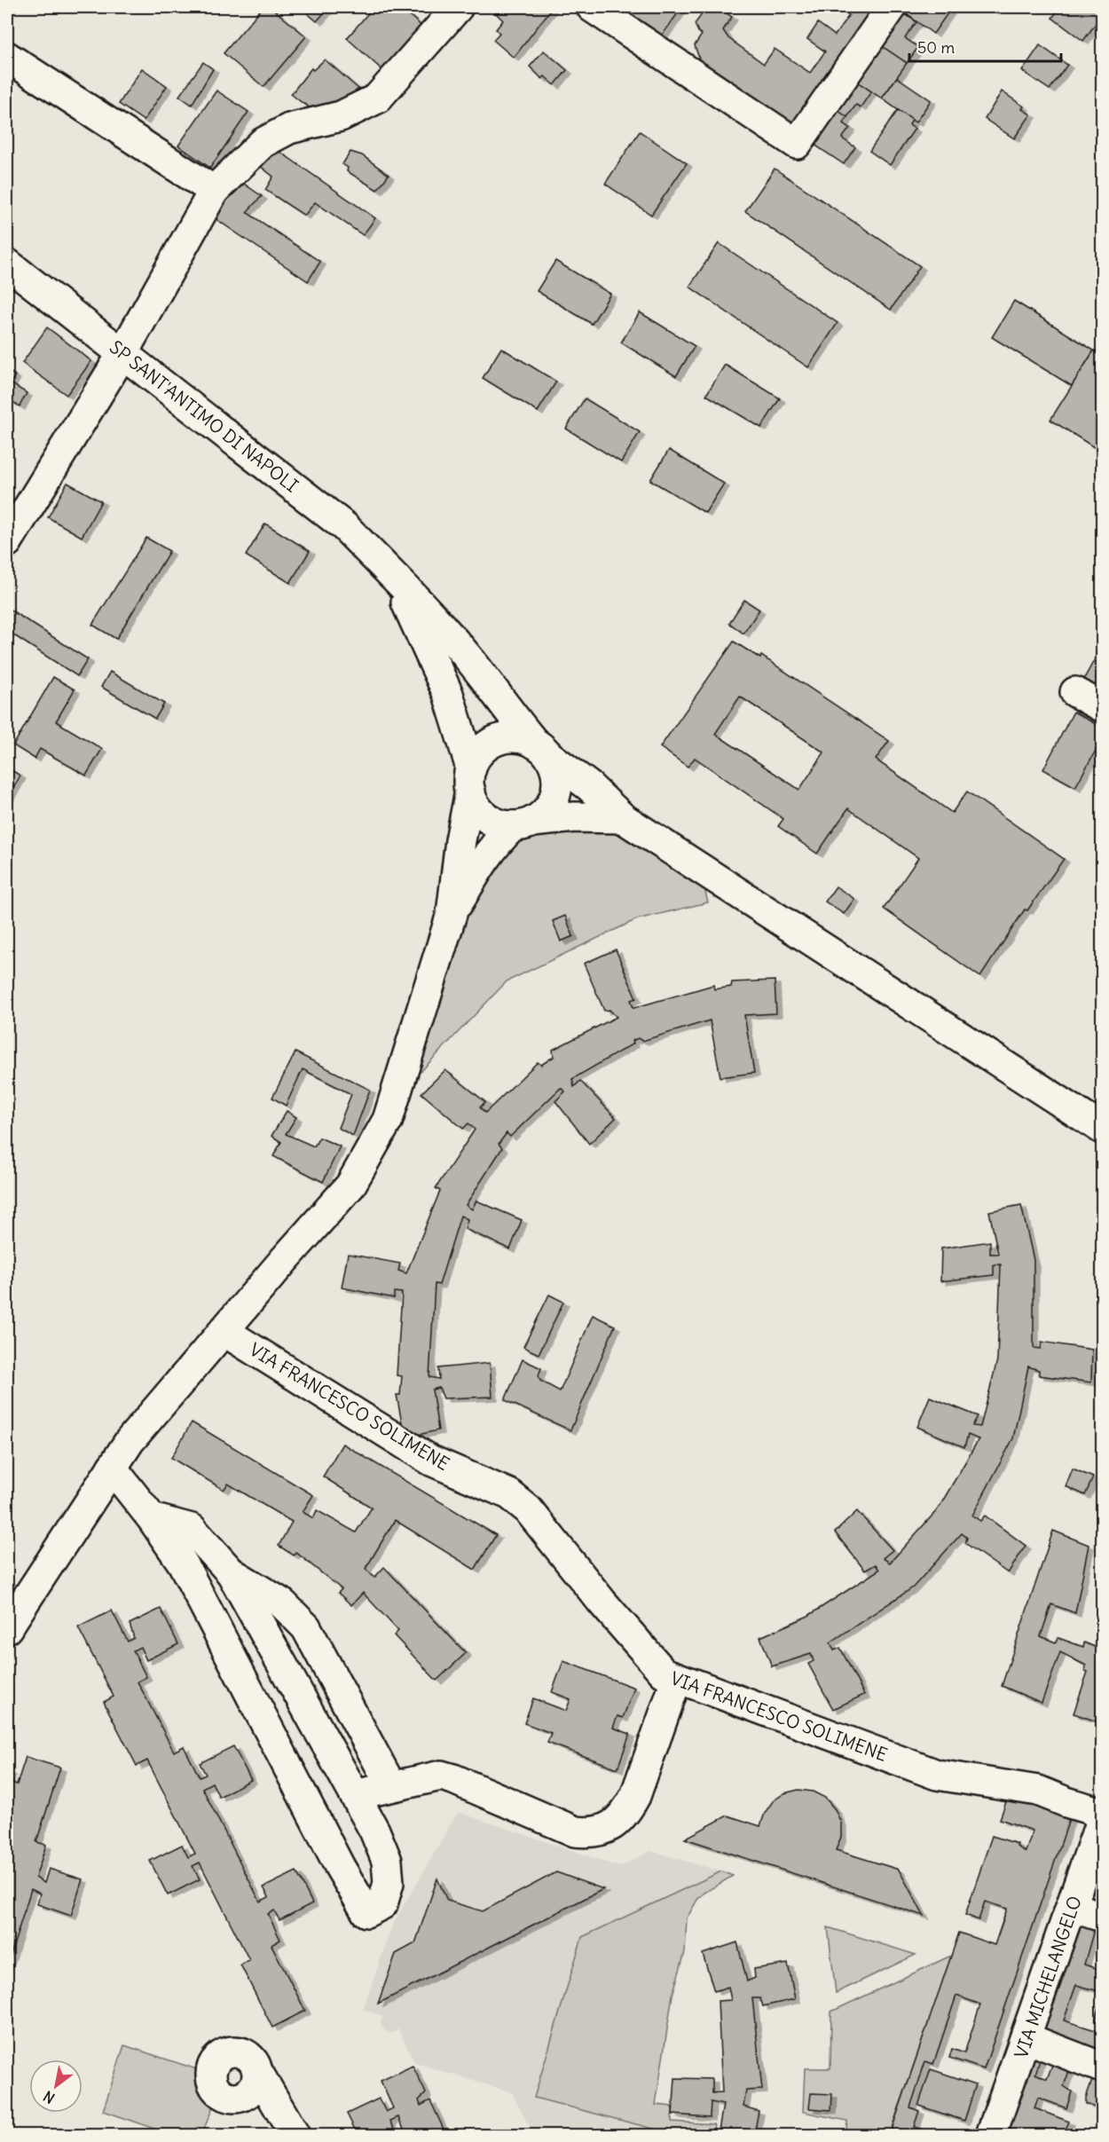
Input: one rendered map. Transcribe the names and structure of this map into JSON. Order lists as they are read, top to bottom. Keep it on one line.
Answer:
{"streets":{"street":["SP SANT'ANTIMO DI NAPOLI","VIA FRANCESCO SOLIMENE","VIA MICHELANGELO"]},"scale_bar":"50 m","north":"bottom left"}
